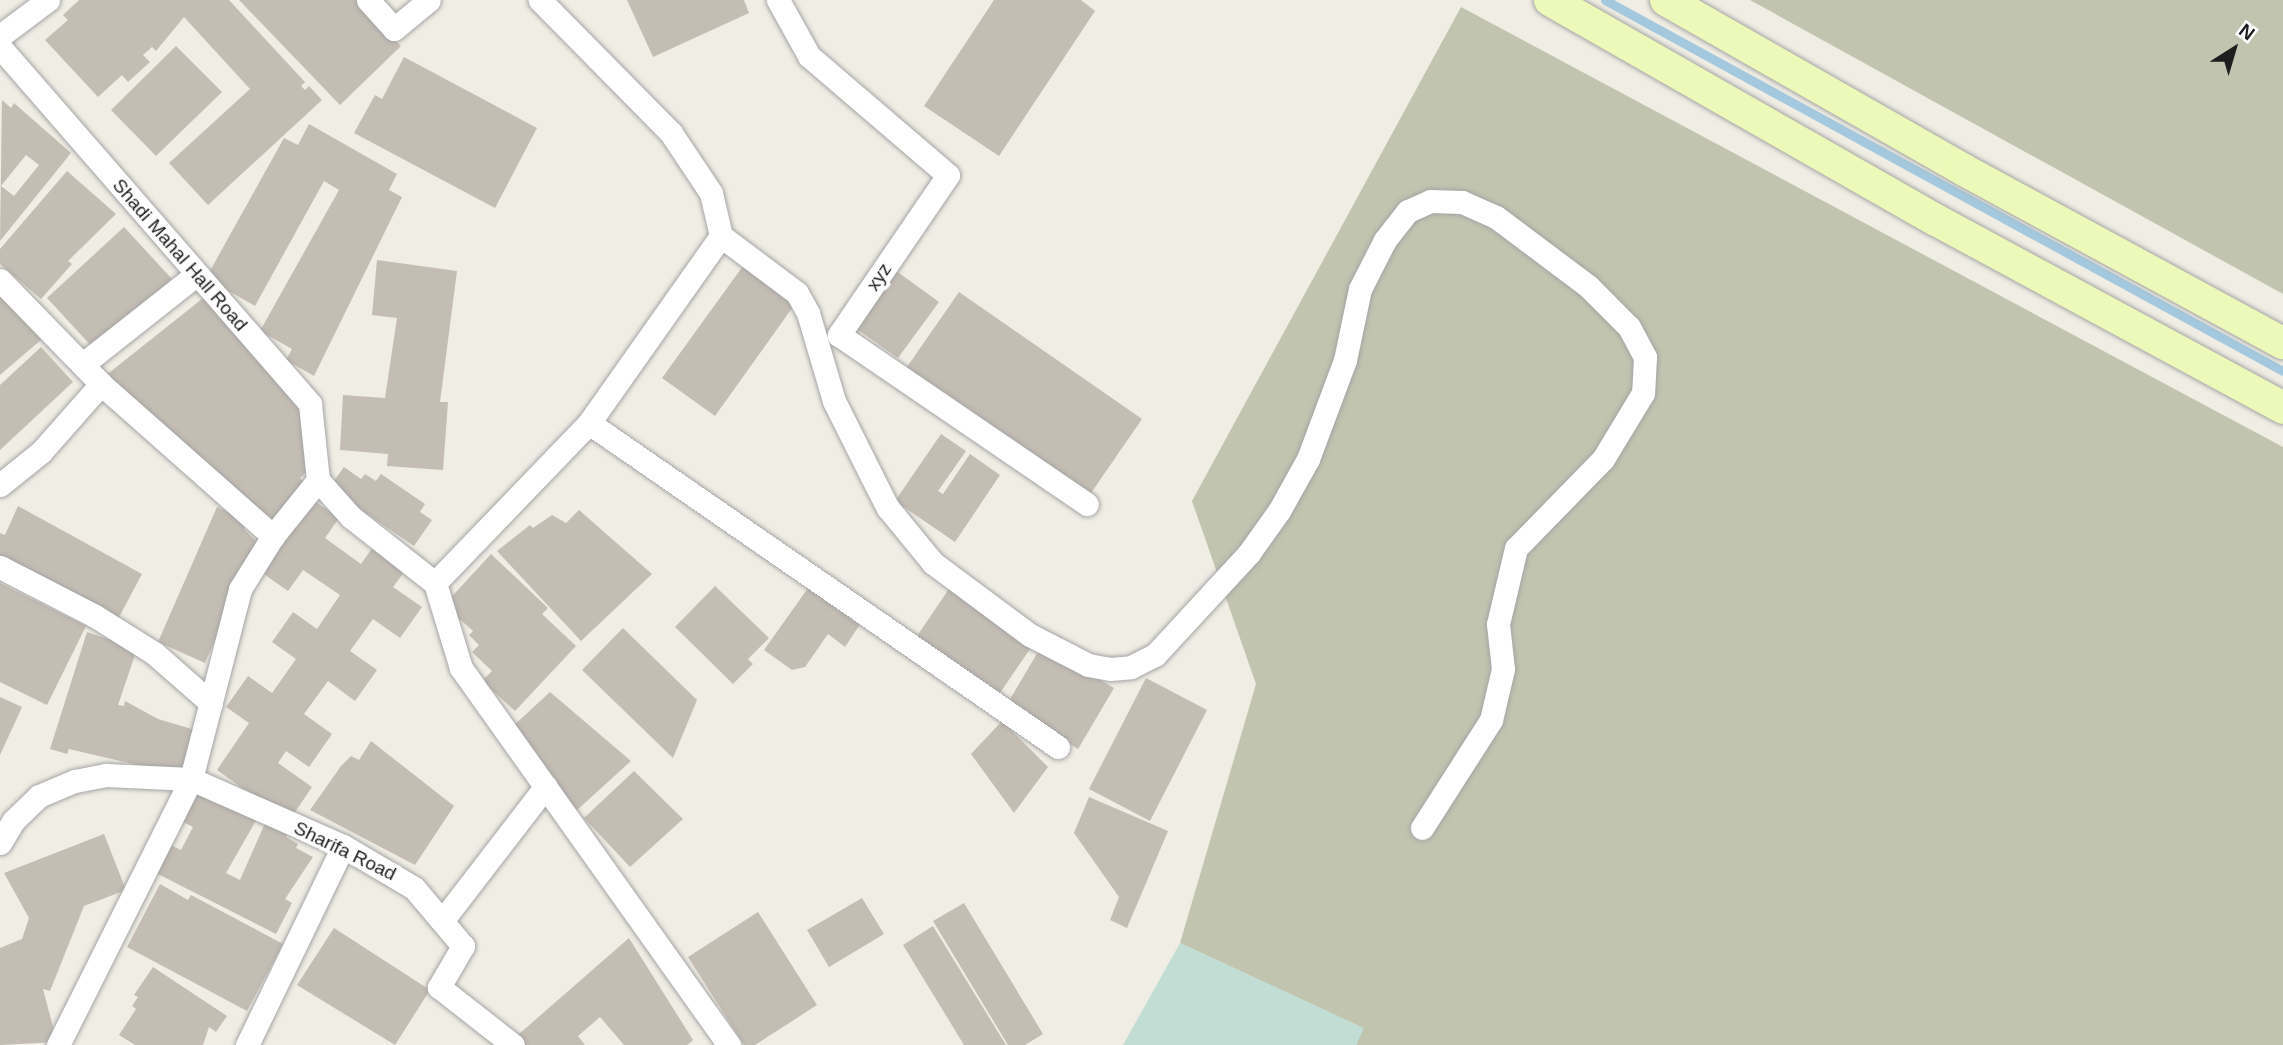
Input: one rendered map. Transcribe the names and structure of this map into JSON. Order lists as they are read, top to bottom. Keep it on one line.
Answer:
{"streets":{"street":["Shadi Mahal Hall Road","xyz","Sharifa Road"]},"north":"top right"}
